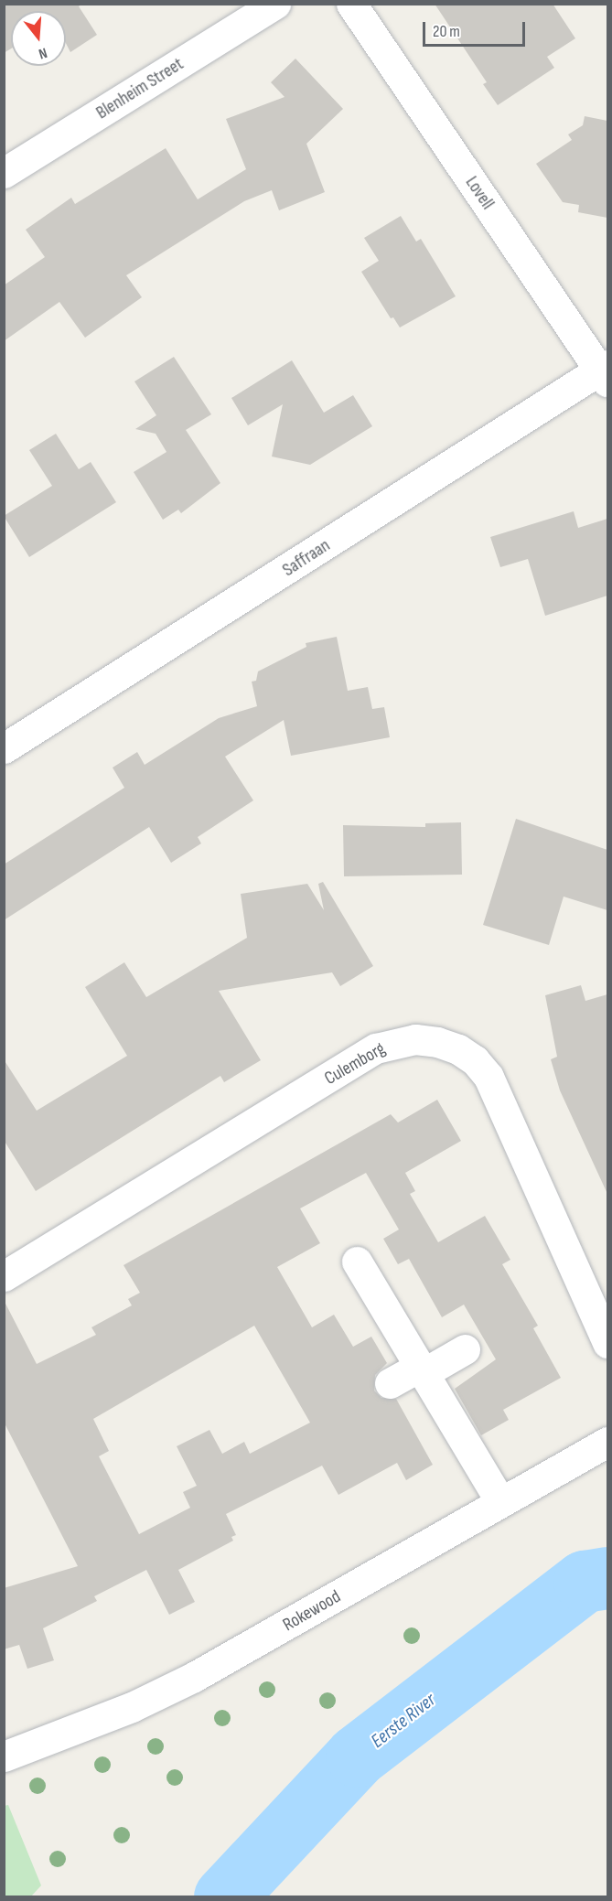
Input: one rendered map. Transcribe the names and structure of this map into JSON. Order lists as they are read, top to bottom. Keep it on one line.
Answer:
{"streets":{"street":["Blenheim Street","Lovell","Saffraan","Culemborg","Rokewood"]},"crossings":[["Lovell","Saffraan"]],"water":["Eerste River"],"scale_bar":"20 m","north":"bottom"}
